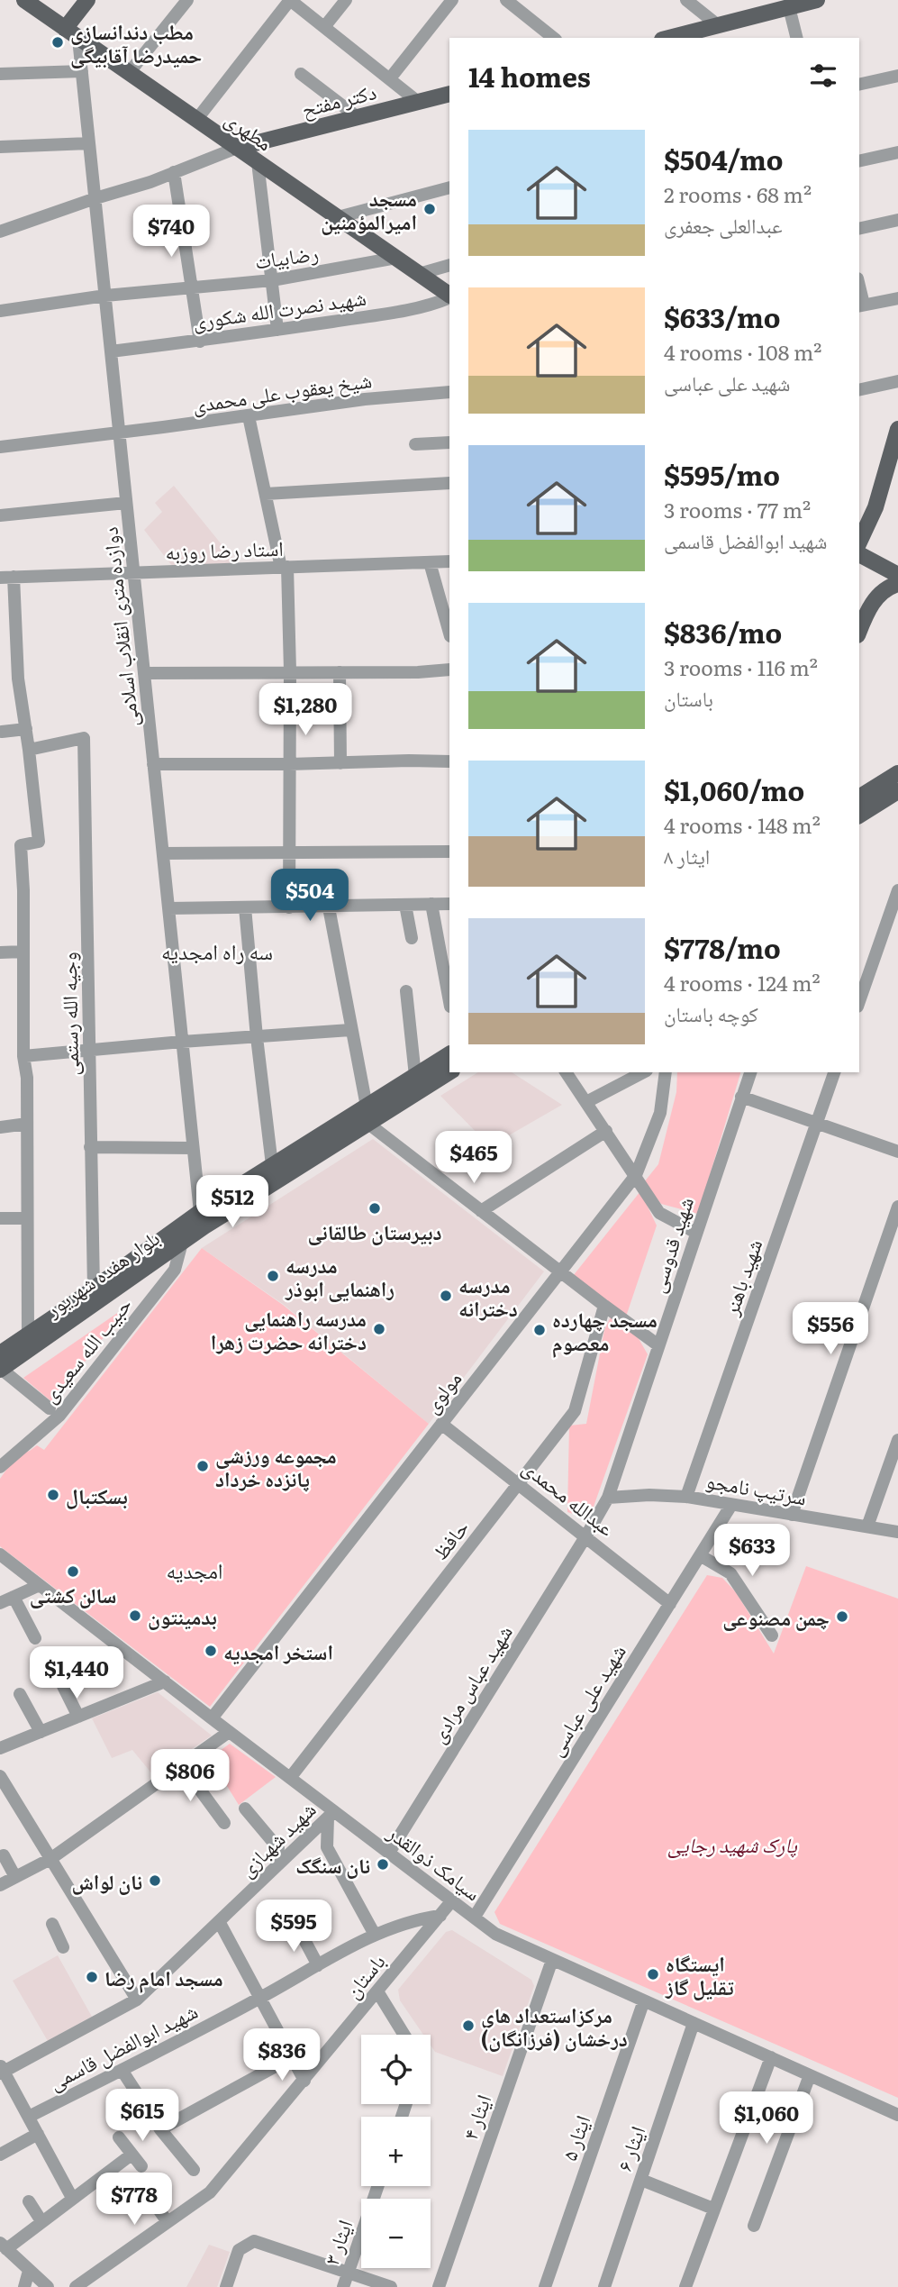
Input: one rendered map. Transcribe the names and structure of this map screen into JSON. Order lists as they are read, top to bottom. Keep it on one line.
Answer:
{"streets":{"main road":["دکتر مفتح","مطهری","بلوار هفده شهریور"],"street":["رضابیات","شهید نصرت الله شکوری","شیخ یعقوب علی محمدی","استاد رضا روزبه","دوازده متری انقلاب اسلامی","وجیه الله رستمی","شهید قدوسی","شهید باهنر","حبیب الله سعیدی","مولوی","سرتیپ نامجو","عبدالله محمدی","حافظ","شهید عباس مرادی","شهید علی عباسی","شهید شهبازی","سیامک ذوالقدر","باستان","شهید ابوالفضل قاسمی","ایثار ۴","ایثار ۵","ایثار ۶","ایثار ۳"]},"crossings":[["دکتر مفتح","مطهری"],["مطهری","رضابیات"],["مطهری","دوازده متری انقلاب اسلامی"],["رضابیات","دوازده متری انقلاب اسلامی"],["شهید نصرت الله شکوری","دوازده متری انقلاب اسلامی"],["شیخ یعقوب علی محمدی","دوازده متری انقلاب اسلامی"],["استاد رضا روزبه","دوازده متری انقلاب اسلامی"],["دوازده متری انقلاب اسلامی","بلوار هفده شهریور"],["وجیه الله رستمی","بلوار هفده شهریور"],["شهید قدوسی","سرتیپ نامجو"],["شهید قدوسی","عبدالله محمدی"],["شهید قدوسی","شهید عباس مرادی"],["بلوار هفده شهریور","حبیب الله سعیدی"],["شهید باهنر","سرتیپ نامجو"],["مولوی","عبدالله محمدی"],["مولوی","سیامک ذوالقدر"],["سرتیپ نامجو","شهید علی عباسی"],["عبدالله محمدی","حافظ"],["عبدالله محمدی","شهید عباس مرادی"],["عبدالله محمدی","شهید علی عباسی"],["حافظ","سیامک ذوالقدر"],["شهید عباس مرادی","سیامک ذوالقدر"],["شهید علی عباسی","سیامک ذوالقدر"],["شهید شهبازی","سیامک ذوالقدر"],["سیامک ذوالقدر","باستان"],["سیامک ذوالقدر","ایثار ۴"],["سیامک ذوالقدر","ایثار ۵"],["سیامک ذوالقدر","ایثار ۶"],["باستان","شهید ابوالفضل قاسمی"]],"districts":["سه راه امجدیه","امجدیه"],"parks":["پارک شهید رجایی"],"places":["مطب دندانسازی حمیدرضا آقابیگی","مسجد امیرالمؤمنین","دبیرستان طالقانی","مدرسه راهنمایی ابوذر","مدرسه دخترانه","مدرسه راهنمایی دخترانه حضرت زهرا","مسجد چهارده معصوم","مجموعه ورزشی پانزده خرداد","بسکتبال","سالن کشتی","بدمینتون","چمن مصنوعی","استخر امجدیه","نان سنگک","نان لواش","ایستگاه تقلیل گاز","مسجد امام رضا","مرکزاستعداد های درخشان (فرزانگان)"],"page":{"heading":"14 homes","list":[{"name":"$504/mo","note":"2 rooms · 68 m² · عبدالعلی جعفری"},{"name":"$633/mo","note":"4 rooms · 108 m² · شهید علی عباسی"},{"name":"$595/mo","note":"3 rooms · 77 m² · شهید ابوالفضل قاسمی"},{"name":"$836/mo","note":"3 rooms · 116 m² · باستان"},{"name":"$1,060/mo","note":"4 rooms · 148 m² · ایثار ۸"},{"name":"$778/mo","note":"4 rooms · 124 m² · کوچه باستان"}],"price":["$740","$1,280","$504","$465","$512","$556","$633","$1,440","$806","$595","$836","$615","$1,060","$778"],"map_buttons":["+","−"]}}
